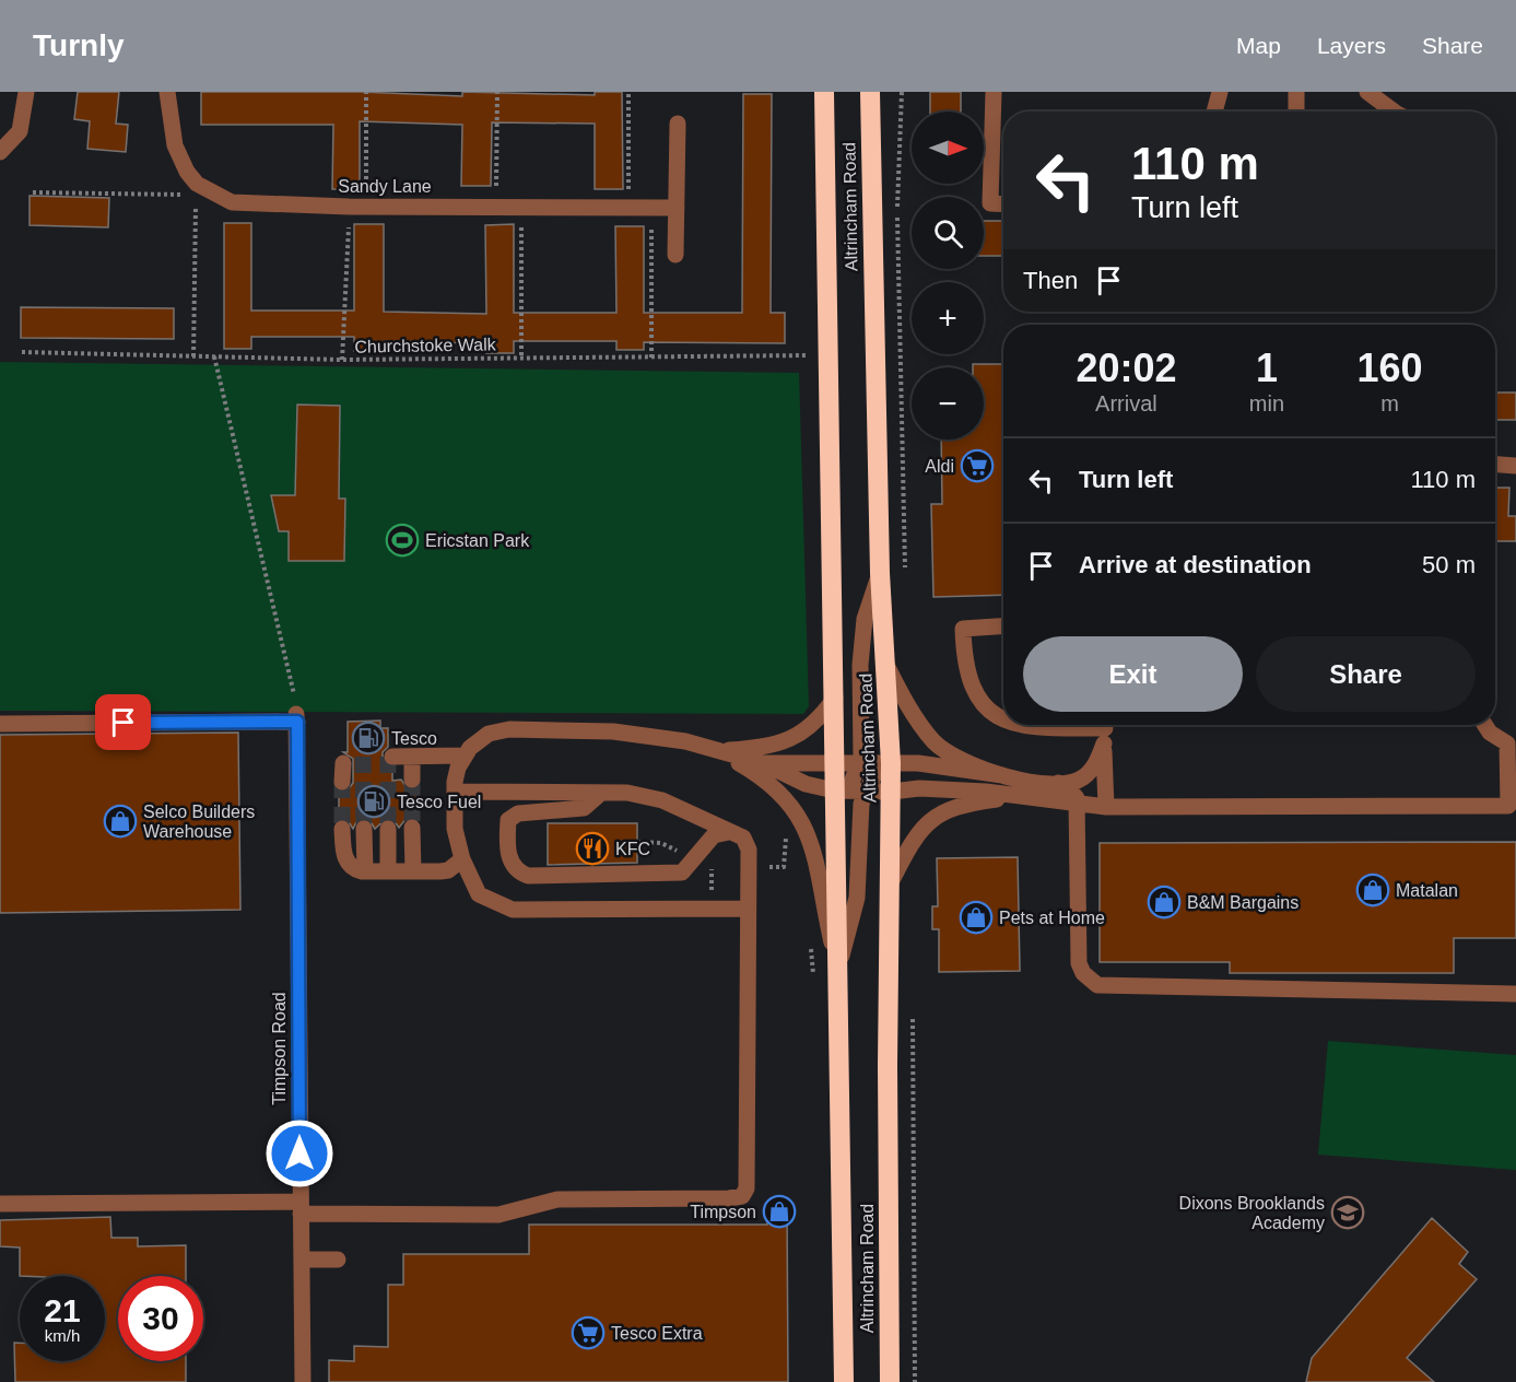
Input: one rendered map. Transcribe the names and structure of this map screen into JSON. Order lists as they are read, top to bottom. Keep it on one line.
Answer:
{"streets":{"highway":["Altrincham Road"],"street":["Sandy Lane","Timpson Road"],"path":["Churchstoke Walk"]},"crossings":[["Altrincham Road","Churchstoke Walk"]],"places":{"supermarket":["Aldi","Tesco Extra"],"sports":["Ericstan Park"],"fuel station":["Tesco","Tesco Fuel"],"shop":["Selco Builders Warehouse","Matalan","B&M Bargains","Pets at Home","Timpson"],"restaurant":["KFC"],"school or university":["Dixons Brooklands Academy"]},"north":"right","page":{"header":"Turnly","nav":["Map","Layers","Share"],"map_buttons":["+","−"],"turn":["110 m","Turn left"],"then":"Then","eta":["20:02","Arrival","1","min","160","m"],"list":[{"name":"Turn left","value":"110 m"},{"name":"Arrive at destination","value":"50 m"}],"buttons":["Exit","Share"],"speed":"21 km/h","limit":"30"}}
